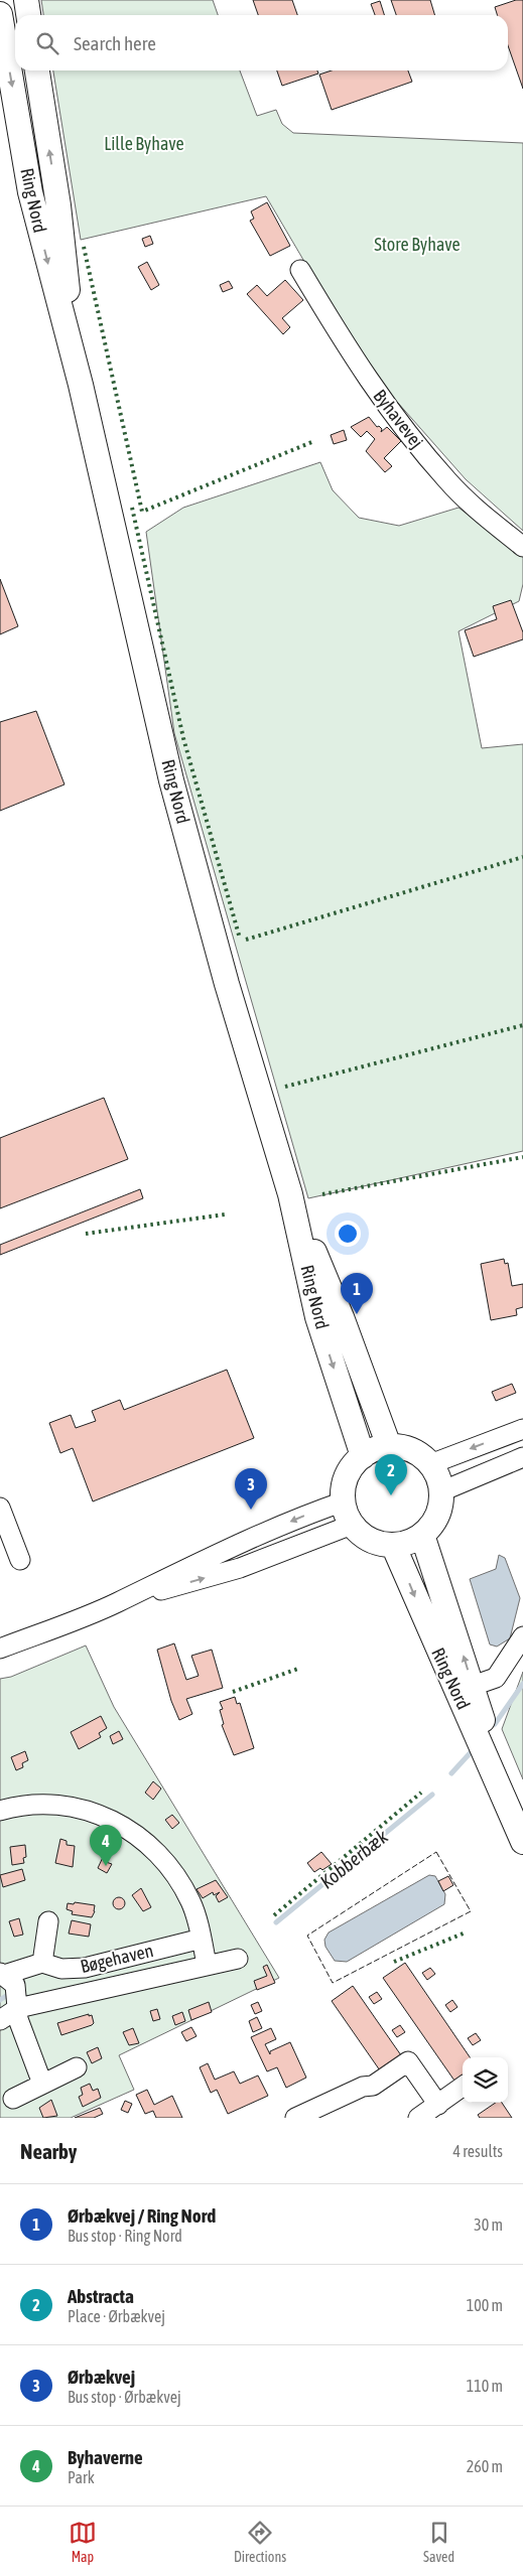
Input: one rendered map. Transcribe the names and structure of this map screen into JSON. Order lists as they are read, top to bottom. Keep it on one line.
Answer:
{"streets":{"main road":["Ring Nord"],"street":["Byhavevej","Bøgehaven"]},"water":["Kobberbæk"],"parks":["Lille Byhave","Store Byhave"],"page":{"search":"Search here","pins":["1","2","3","4"],"heading":["Nearby","4 results"],"list":[{"mark":"1","name":"Ørbækvej / Ring Nord","note":"Bus stop · Ring Nord","value":"30 m"},{"mark":"2","name":"Abstracta","note":"Place · Ørbækvej","value":"100 m"},{"mark":"3","name":"Ørbækvej","note":"Bus stop · Ørbækvej","value":"110 m"},{"mark":"4","name":"Byhaverne","note":"Park","value":"260 m"}],"nav":["Map","Directions","Saved"]}}
